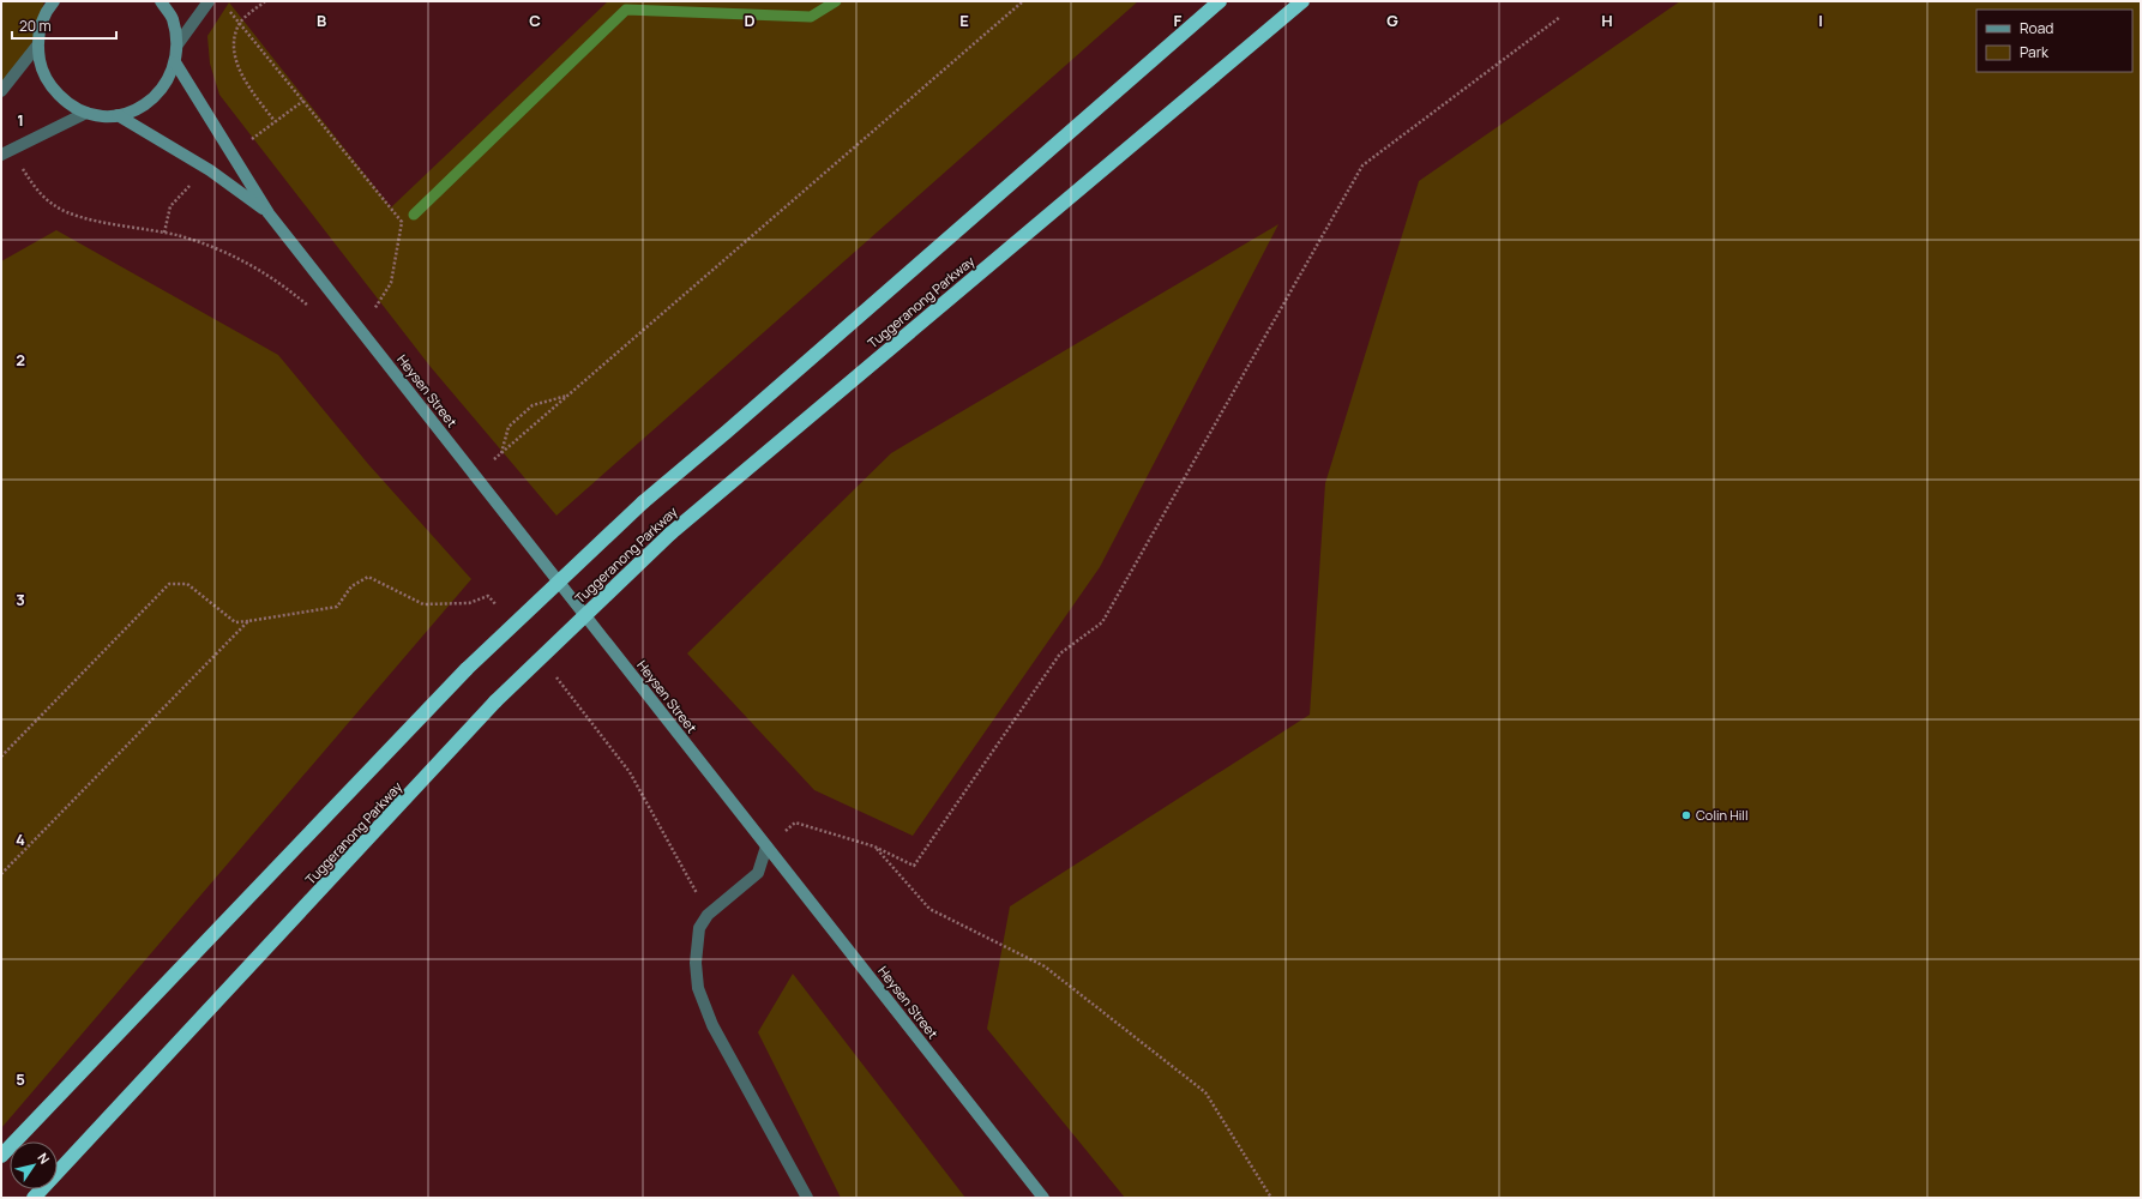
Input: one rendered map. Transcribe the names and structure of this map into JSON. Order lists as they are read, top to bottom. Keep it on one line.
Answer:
{"streets":{"highway":["Tuggeranong Parkway"],"main road":["Heysen Street"]},"places":["Colin Hill"],"legend":["Road","Park"],"scale_bar":"20 m","north":"top right","grid":{"columns":["B","C","D","E","F","G","H","I"],"rows":["1","2","3","4","5"]}}
